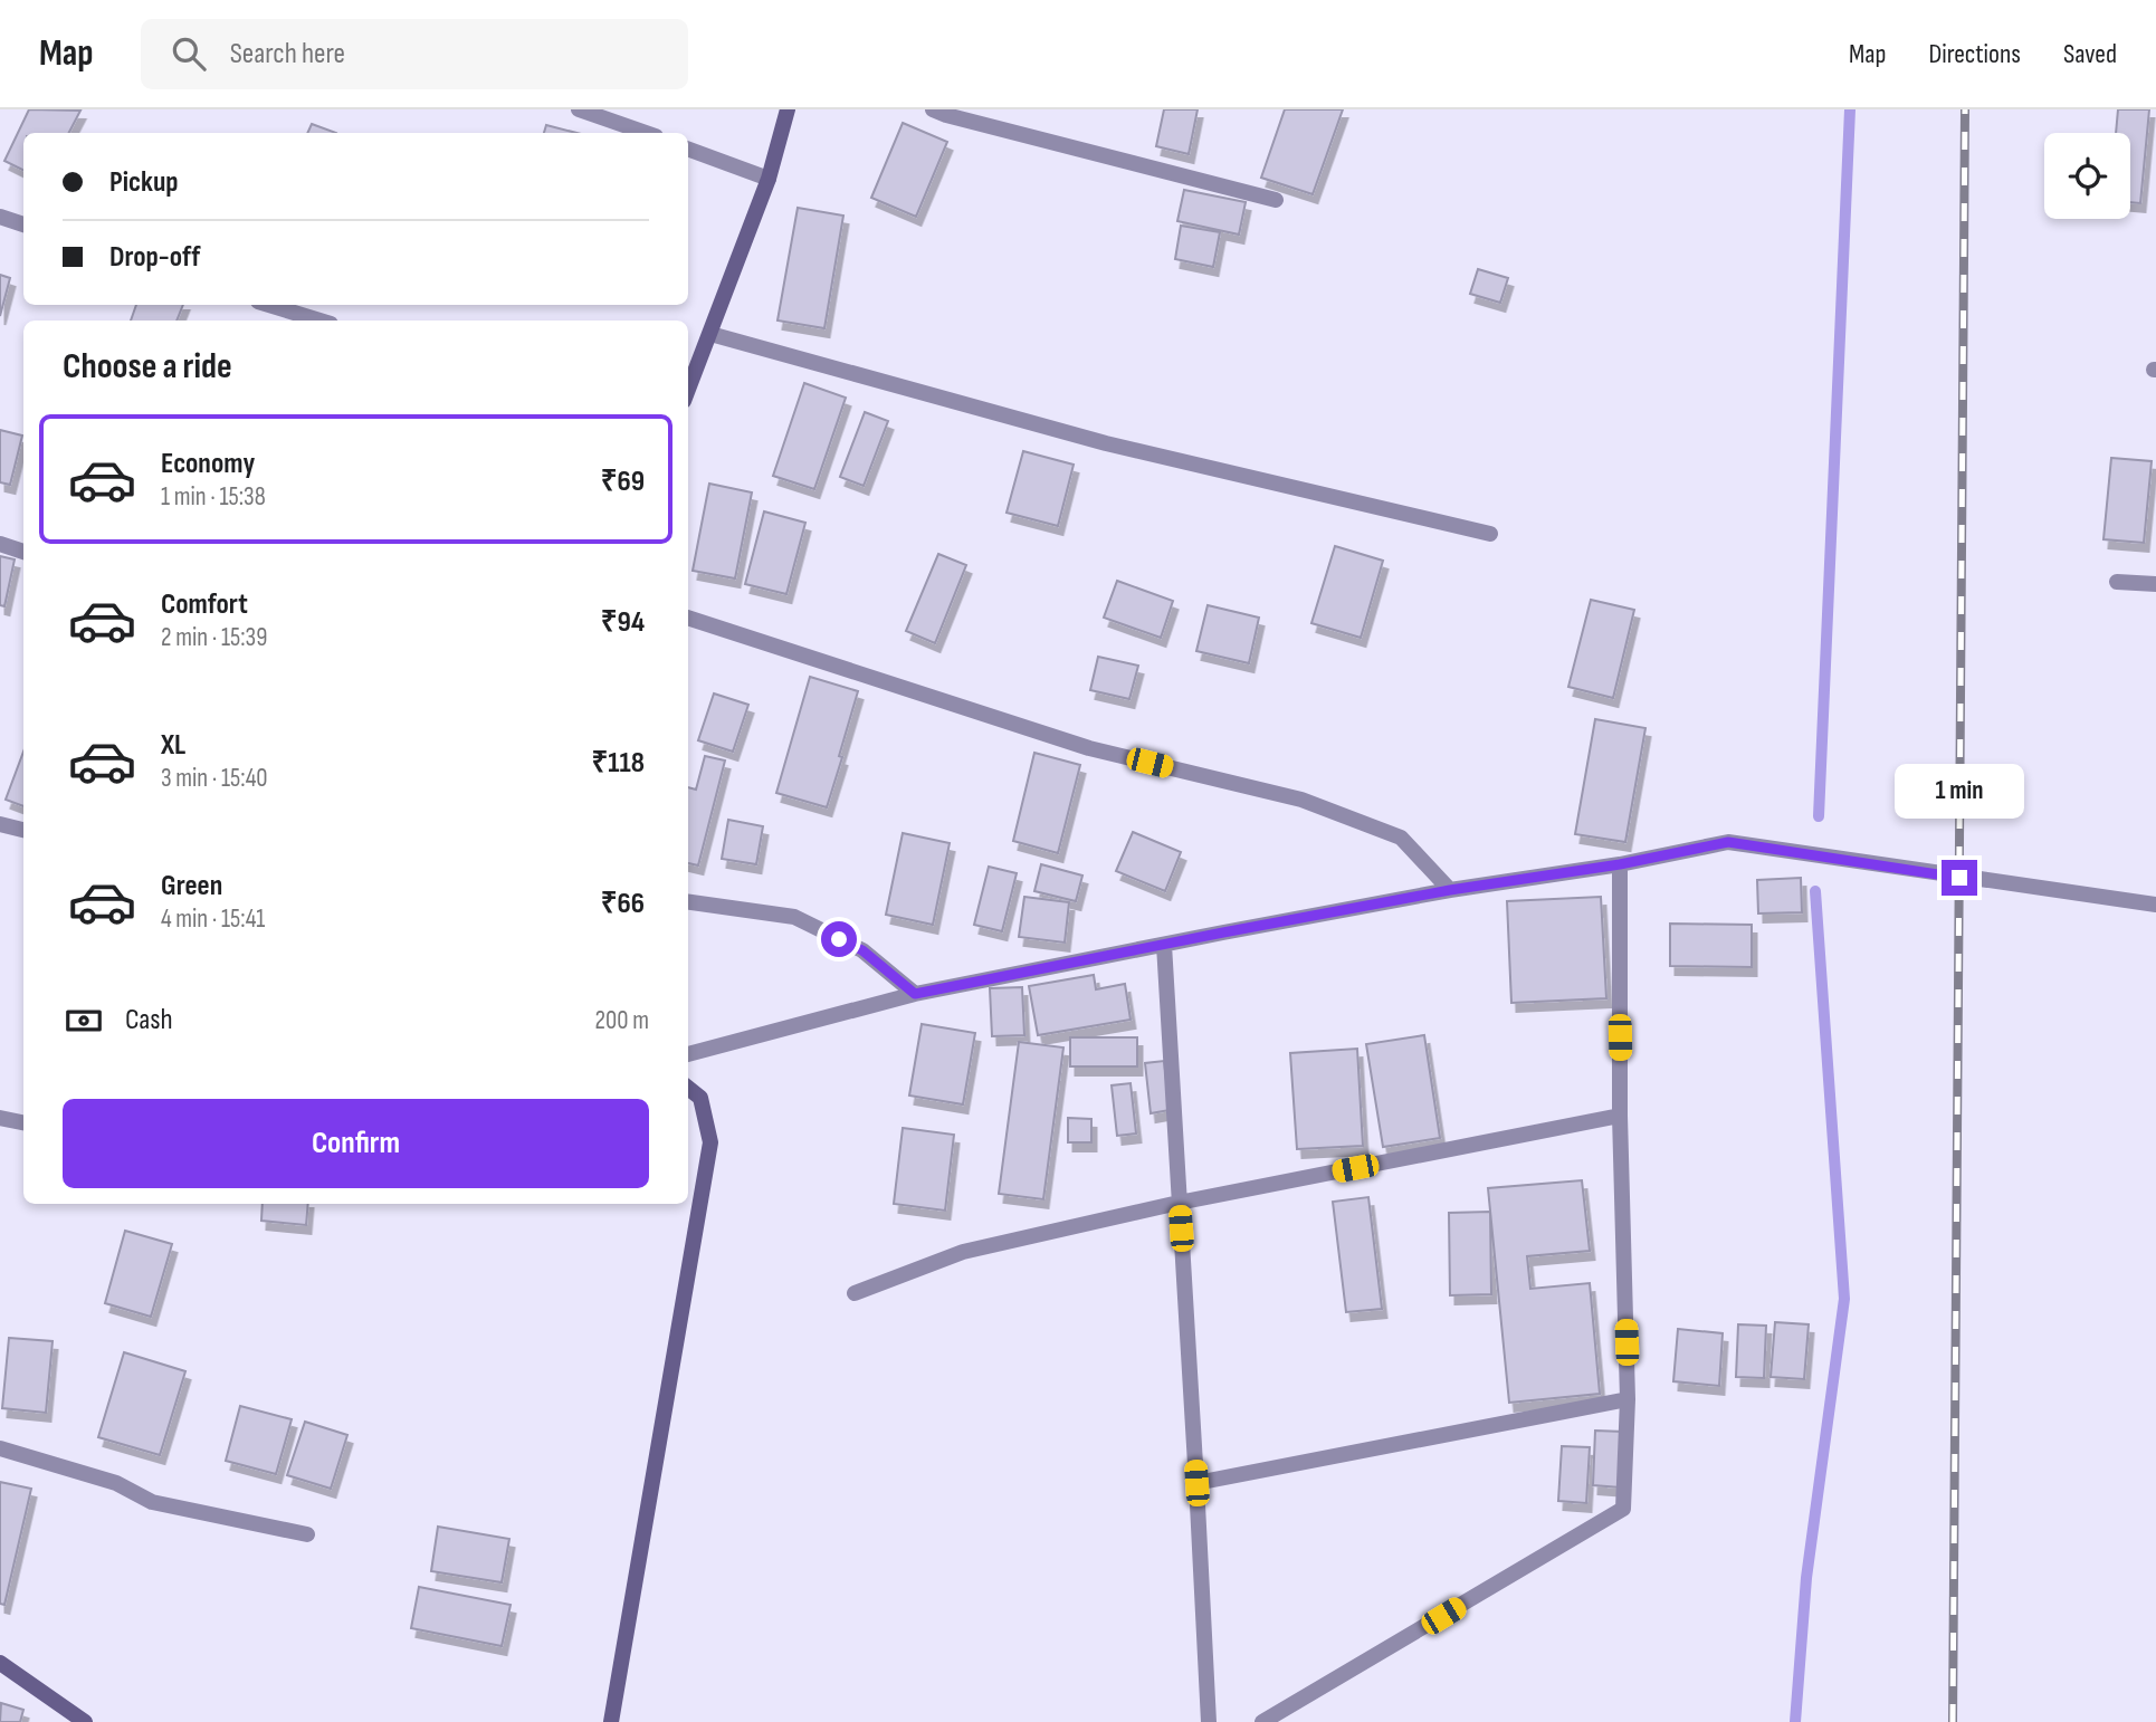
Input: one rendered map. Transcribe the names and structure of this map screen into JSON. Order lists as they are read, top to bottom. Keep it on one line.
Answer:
{"page":{"header":"Map","search":"Search here","nav":["Map","Directions","Saved"],"banner":["Pickup","Drop-off"],"heading":"Choose a ride","list":[{"name":"Economy","note":"1 min · 15:38","value":"₹69"},{"name":"Comfort","note":"2 min · 15:39","value":"₹94"},{"name":"XL","note":"3 min · 15:40","value":"₹118"},{"name":"Green","note":"4 min · 15:41","value":"₹66"}],"bubble":"1 min","pay":["Cash","200 m"],"buttons":"Confirm"}}
